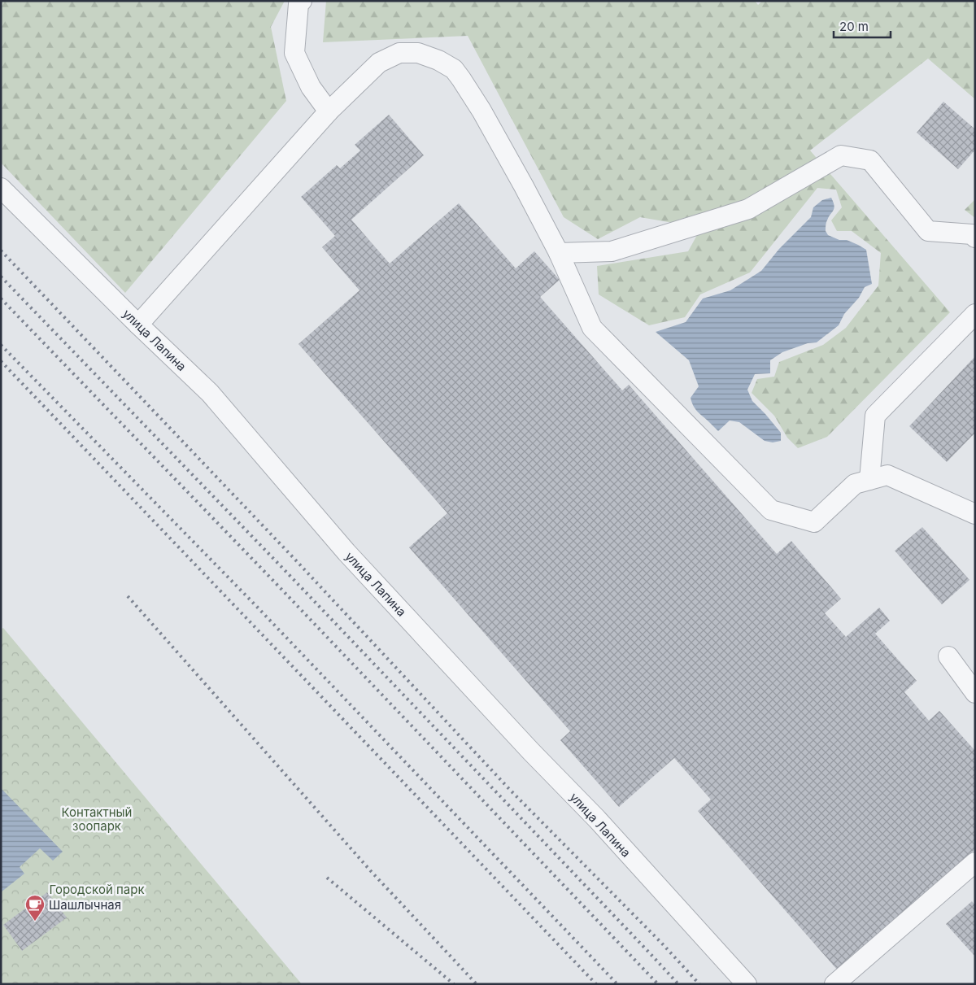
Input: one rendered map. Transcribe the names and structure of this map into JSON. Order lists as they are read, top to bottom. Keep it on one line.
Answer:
{"streets":{"street":["улица Лапина"]},"parks":["Контактный зоопарк","Городской парк"],"places":{"cafe":["Шашлычная"]},"scale_bar":"20 m"}
